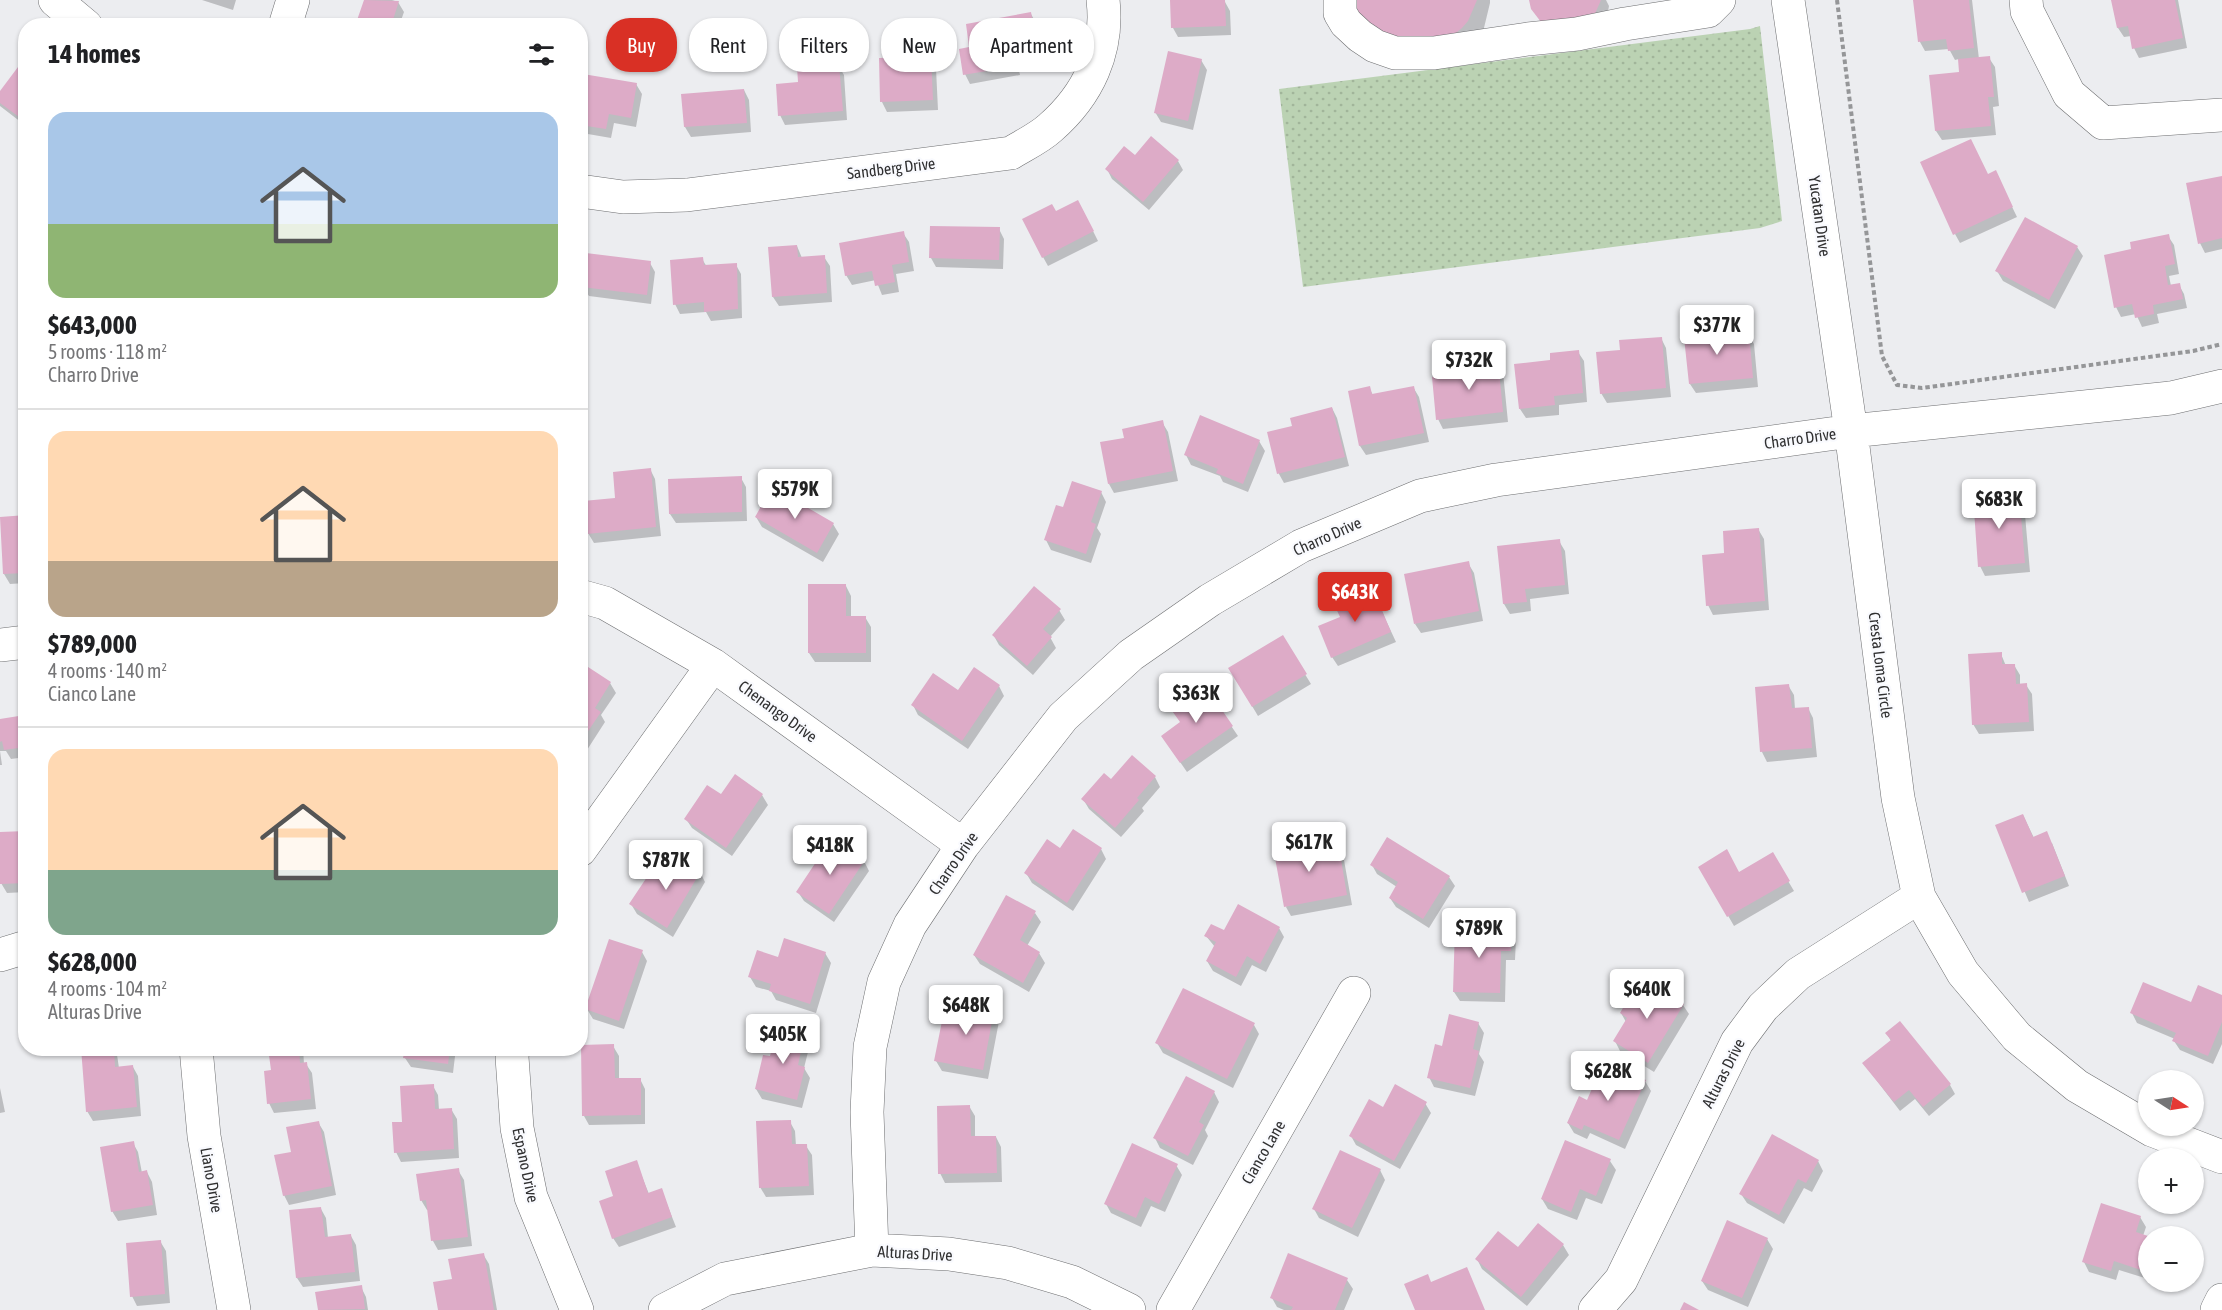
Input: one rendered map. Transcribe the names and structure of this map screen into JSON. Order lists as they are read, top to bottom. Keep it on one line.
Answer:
{"streets":{"street":["Sandberg Drive","Yucatan Drive","Charro Drive","Cresta Loma Circle","Chenango Drive","Alturas Drive","Cianco Lane","Espano Drive","Liano Drive"]},"crossings":[["Yucatan Drive","Charro Drive"],["Yucatan Drive","Cresta Loma Circle"],["Charro Drive","Cresta Loma Circle"],["Charro Drive","Chenango Drive"],["Charro Drive","Alturas Drive"],["Cresta Loma Circle","Alturas Drive"]],"north":"right","page":{"chip":["Buy","Rent","Filters","New","Apartment"],"heading":"14 homes","list":[{"name":"$643,000","note":"5 rooms · 118 m² · Charro Drive"},{"name":"$789,000","note":"4 rooms · 140 m² · Cianco Lane"},{"name":"$628,000","note":"4 rooms · 104 m² · Alturas Drive"}],"price":["$377K","$732K","$579K","$683K","$643K","$363K","$617K","$418K","$787K","$789K","$640K","$648K","$405K","$628K"],"map_buttons":["+","−"]}}
